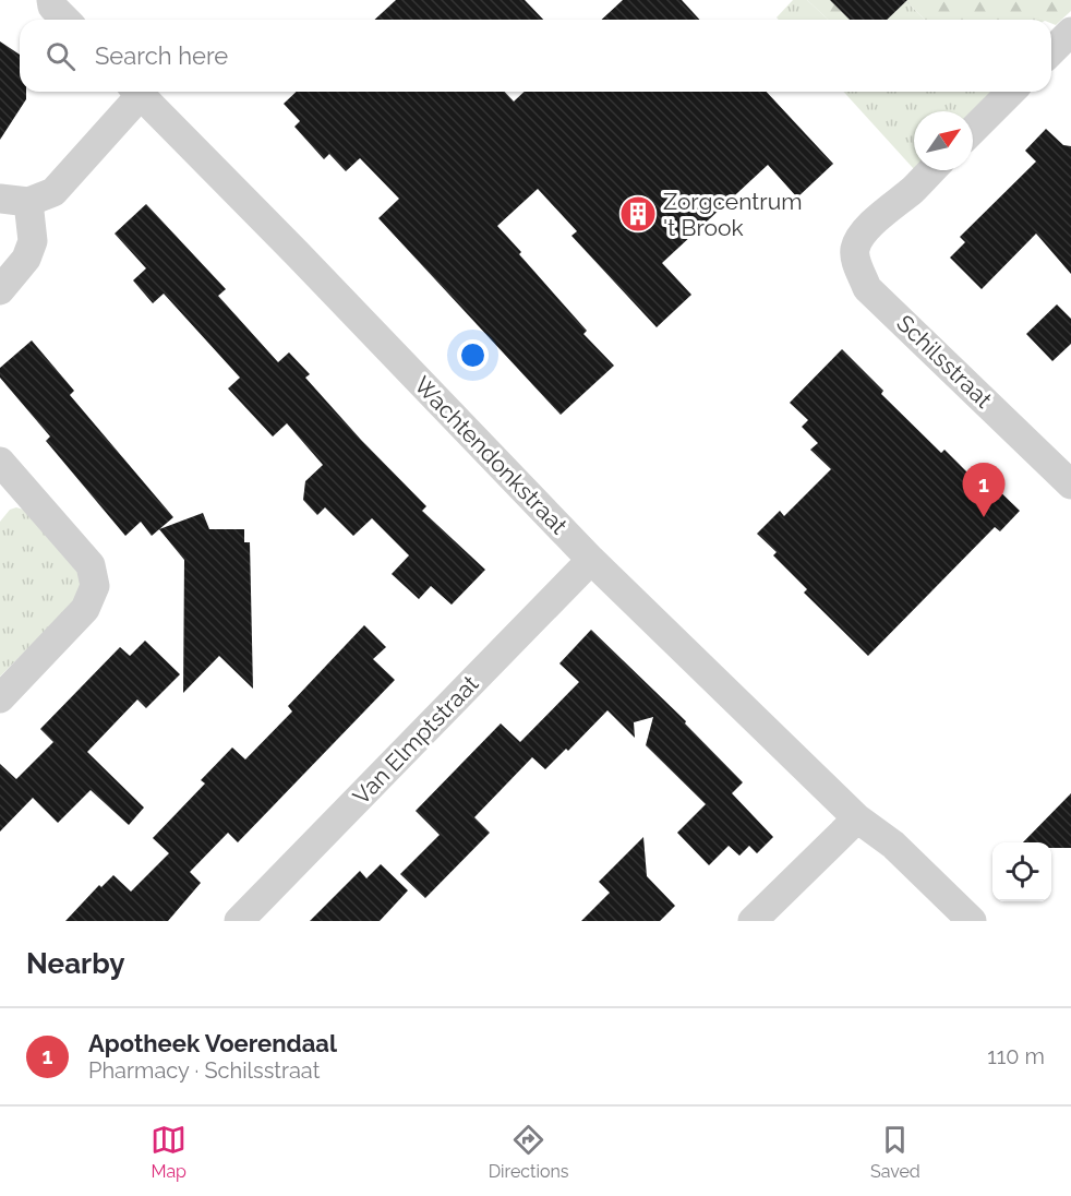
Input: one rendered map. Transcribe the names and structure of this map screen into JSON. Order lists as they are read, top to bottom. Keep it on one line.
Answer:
{"streets":{"street":["Schilsstraat","Wachtendonkstraat","Van Elmptstraat"]},"crossings":[["Wachtendonkstraat","Van Elmptstraat"]],"places":{"building":["Zorgcentrum 't Brook"]},"north":"top right","page":{"search":"Search here","pins":"1","heading":"Nearby","list":[{"mark":"1","name":"Apotheek Voerendaal","note":"Pharmacy · Schilsstraat","value":"110 m"}],"nav":["Map","Directions","Saved"]}}
